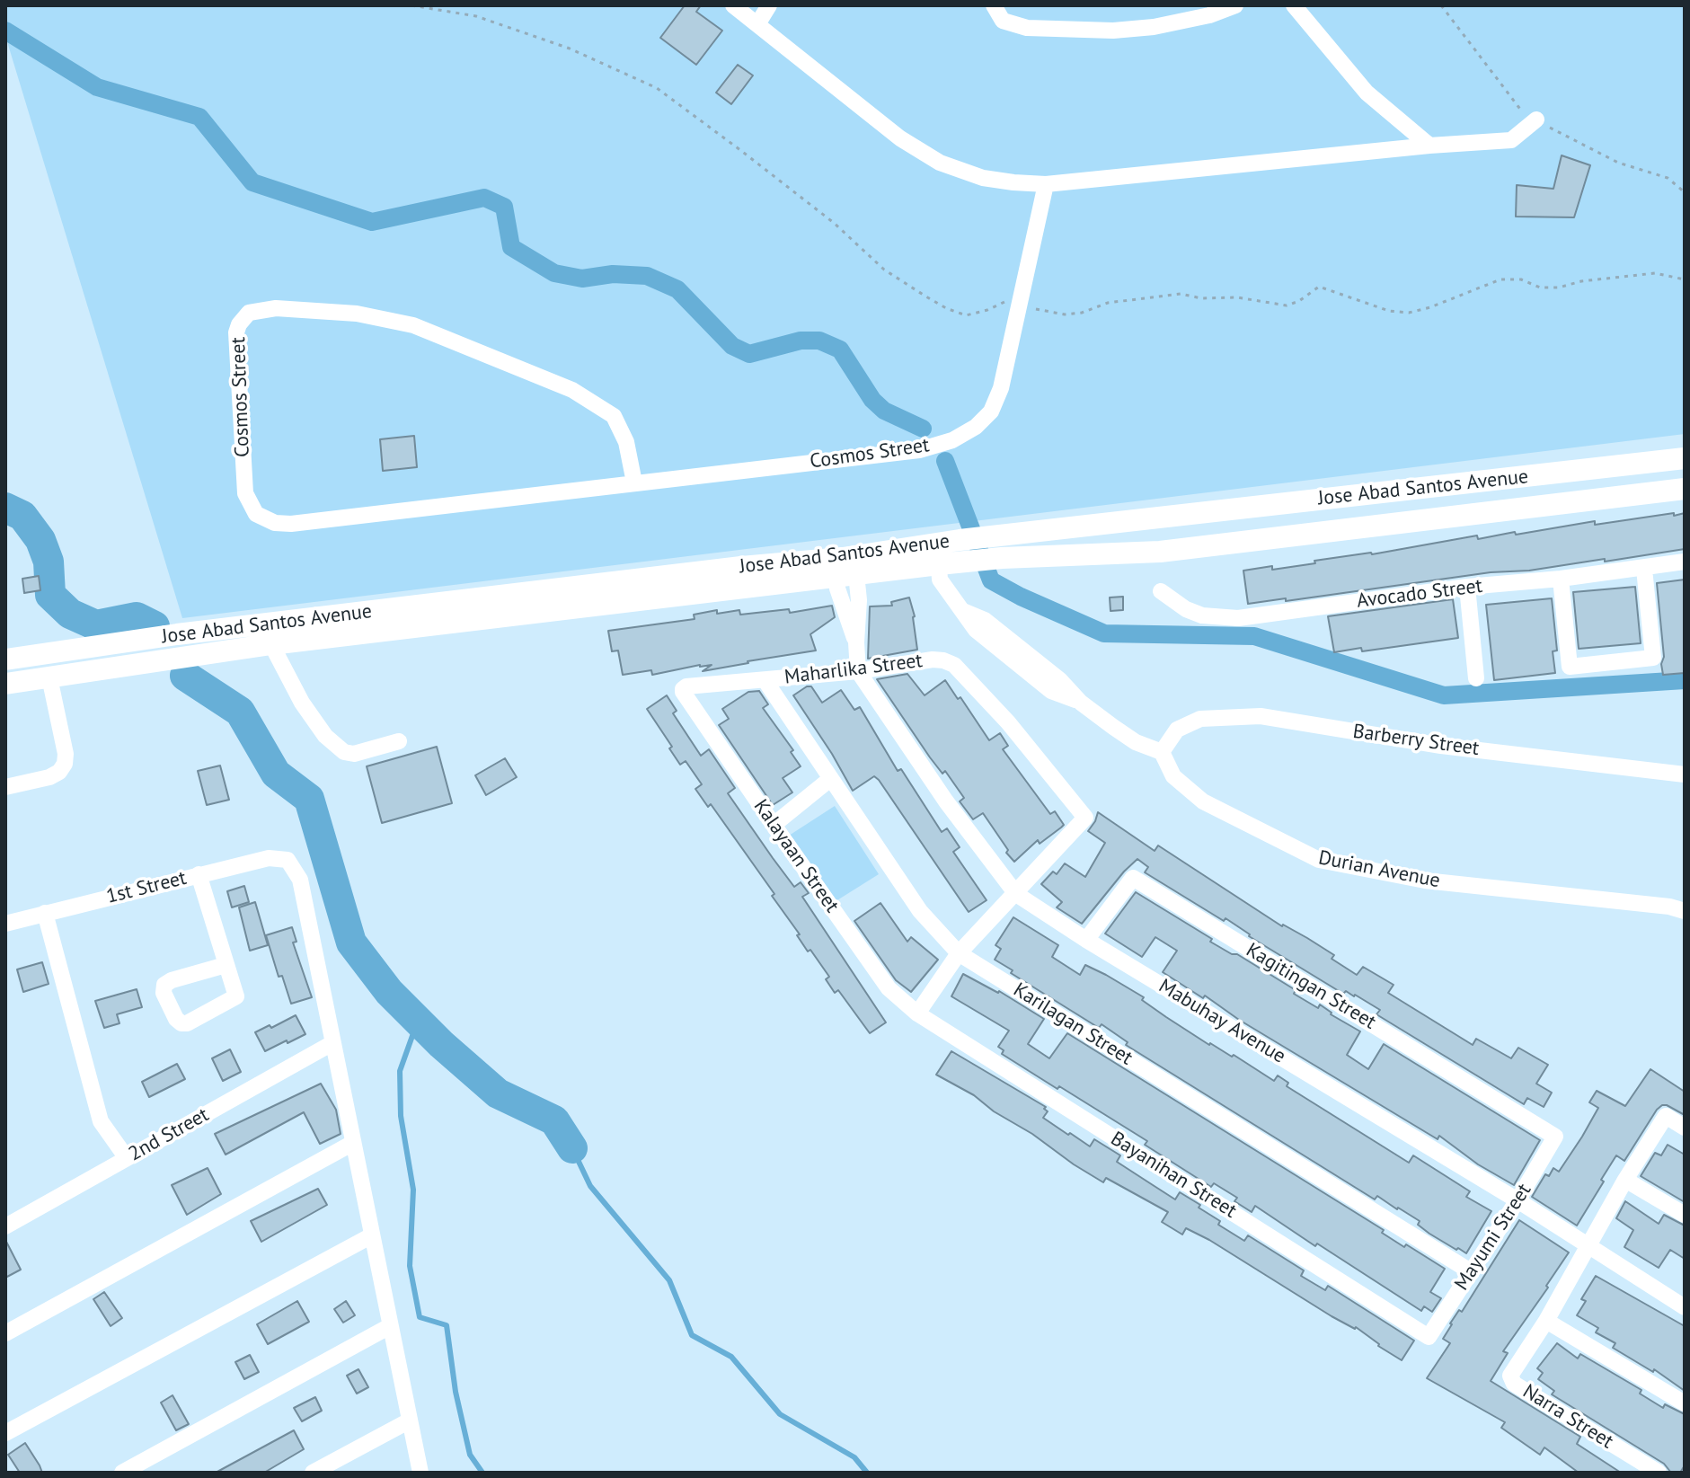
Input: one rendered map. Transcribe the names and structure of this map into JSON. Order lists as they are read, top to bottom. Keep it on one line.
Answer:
{"streets":{"main road":["Jose Abad Santos Avenue"],"street":["Cosmos Street","Avocado Street","Maharlika Street","Barberry Street","Kalayaan Street","Durian Avenue","1st Street","Kagitingan Street","Mabuhay Avenue","Karilagan Street","2nd Street","Bayanihan Street","Mayumi Street","Narra Street"]},"crossings":[["Maharlika Street","Kalayaan Street"],["Maharlika Street","Mabuhay Avenue"],["Maharlika Street","Karilagan Street"],["Barberry Street","Durian Avenue"],["Kalayaan Street","Bayanihan Street"],["1st Street","2nd Street"],["Kagitingan Street","Mabuhay Avenue"],["Kagitingan Street","Mayumi Street"],["Mabuhay Avenue","Mayumi Street"],["Karilagan Street","Mayumi Street"],["Bayanihan Street","Mayumi Street"]]}
